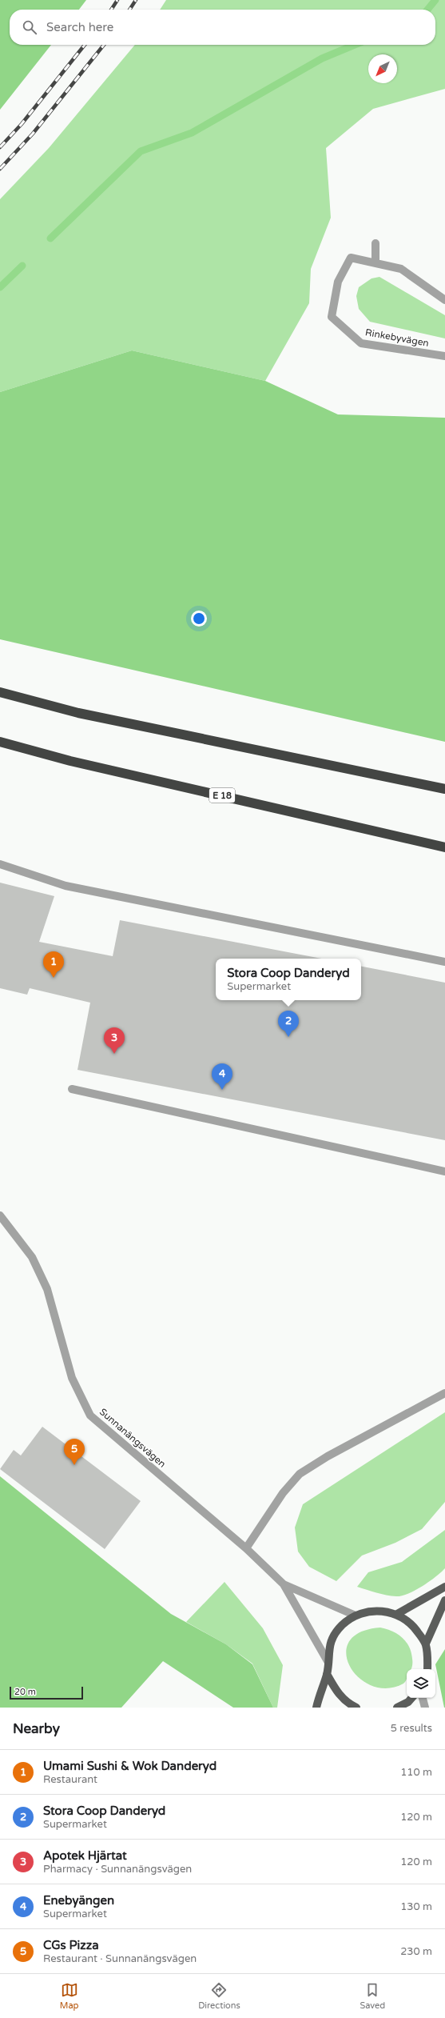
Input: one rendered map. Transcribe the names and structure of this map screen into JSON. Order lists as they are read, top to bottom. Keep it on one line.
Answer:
{"streets":{"highway":["E 18"],"street":["Rinkebyvägen","Sunnanängsvägen"]},"scale_bar":"20 m","north":"bottom left","page":{"search":"Search here","pins":["1","2","3","4","5"],"popup":["Stora Coop Danderyd","Supermarket"],"scale":"20 m","heading":["Nearby","5 results"],"list":[{"mark":"1","name":"Umami Sushi & Wok Danderyd","note":"Restaurant","value":"110 m"},{"mark":"2","name":"Stora Coop Danderyd","note":"Supermarket","value":"120 m"},{"mark":"3","name":"Apotek Hjärtat","note":"Pharmacy · Sunnanängsvägen","value":"120 m"},{"mark":"4","name":"Enebyängen","note":"Supermarket","value":"130 m"},{"mark":"5","name":"CGs Pizza","note":"Restaurant · Sunnanängsvägen","value":"230 m"}],"nav":["Map","Directions","Saved"]}}
